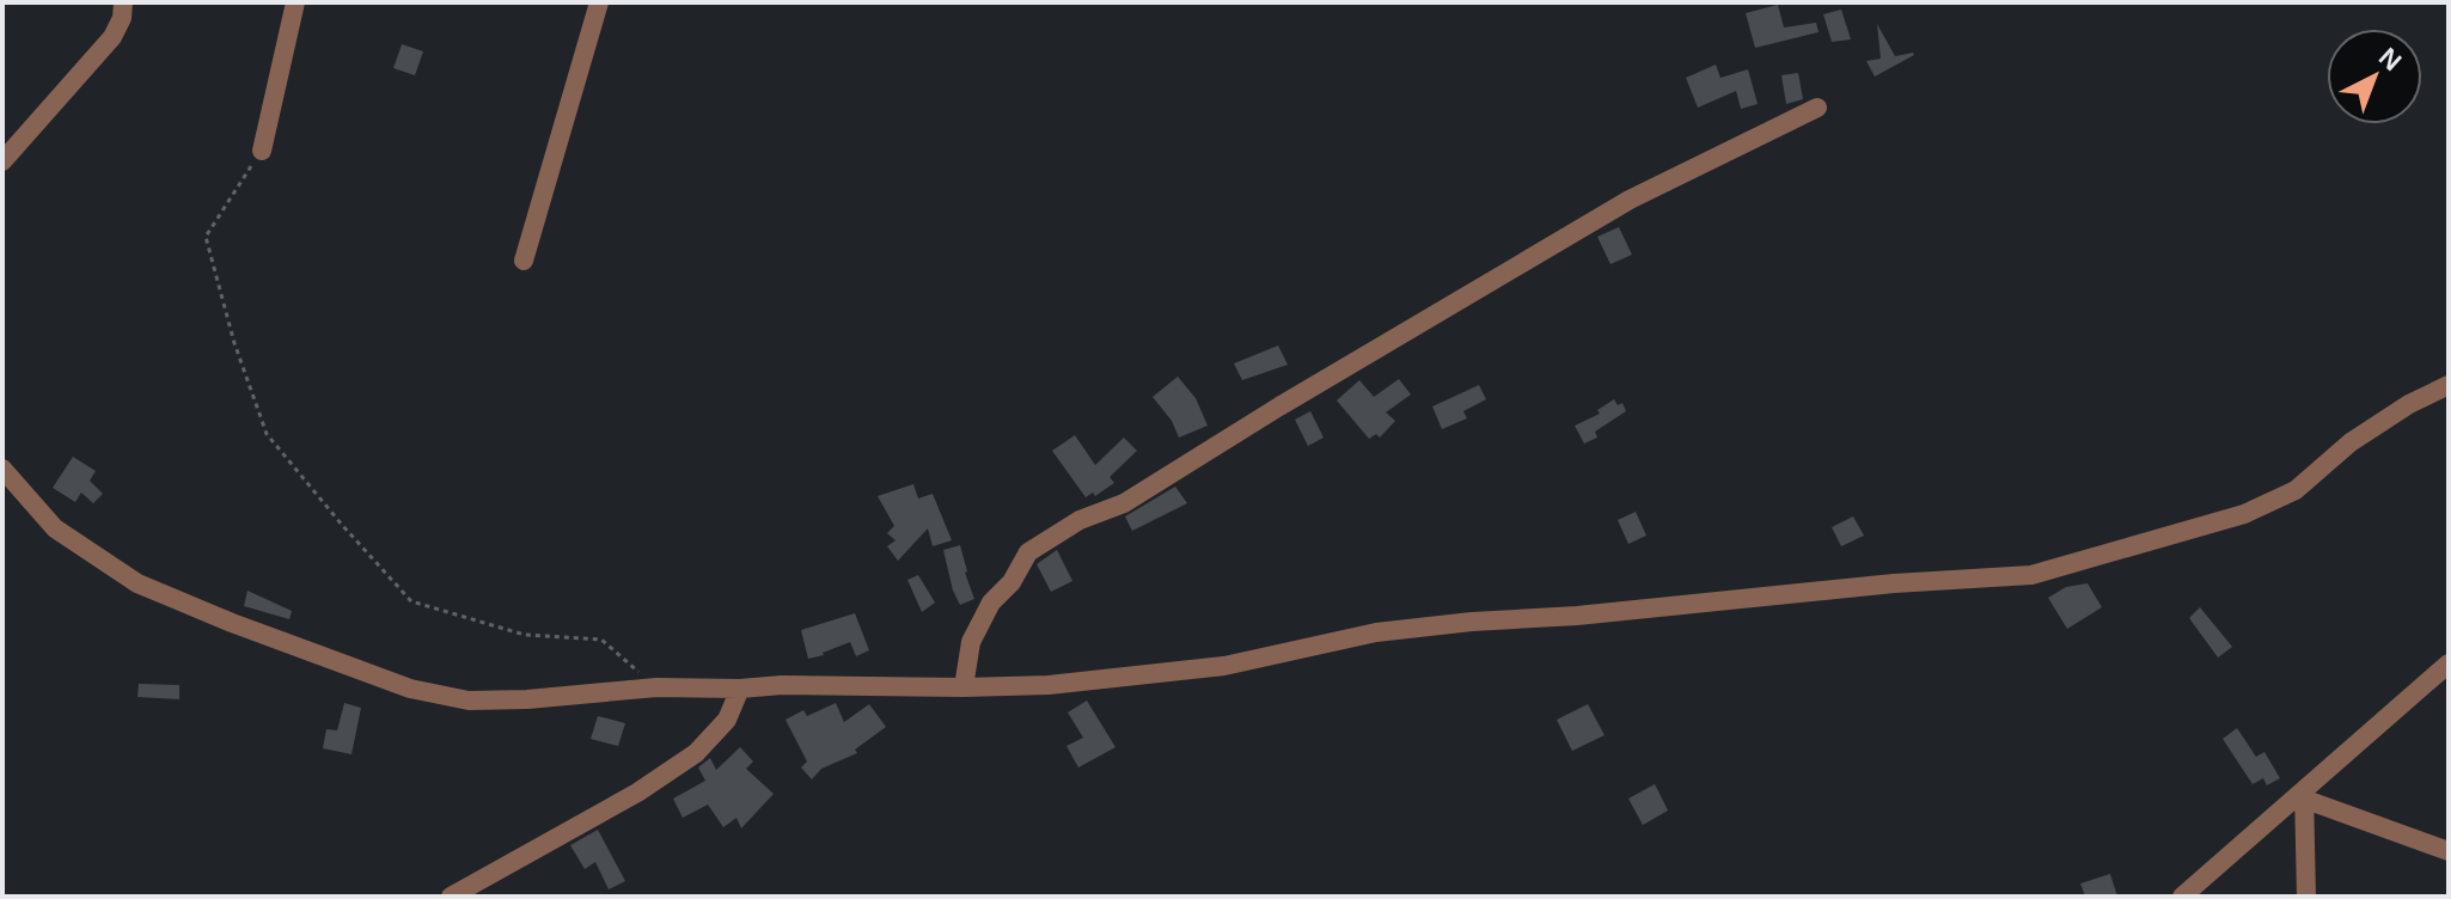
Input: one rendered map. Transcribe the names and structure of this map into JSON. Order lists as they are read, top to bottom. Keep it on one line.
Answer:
{"north":"top right"}
